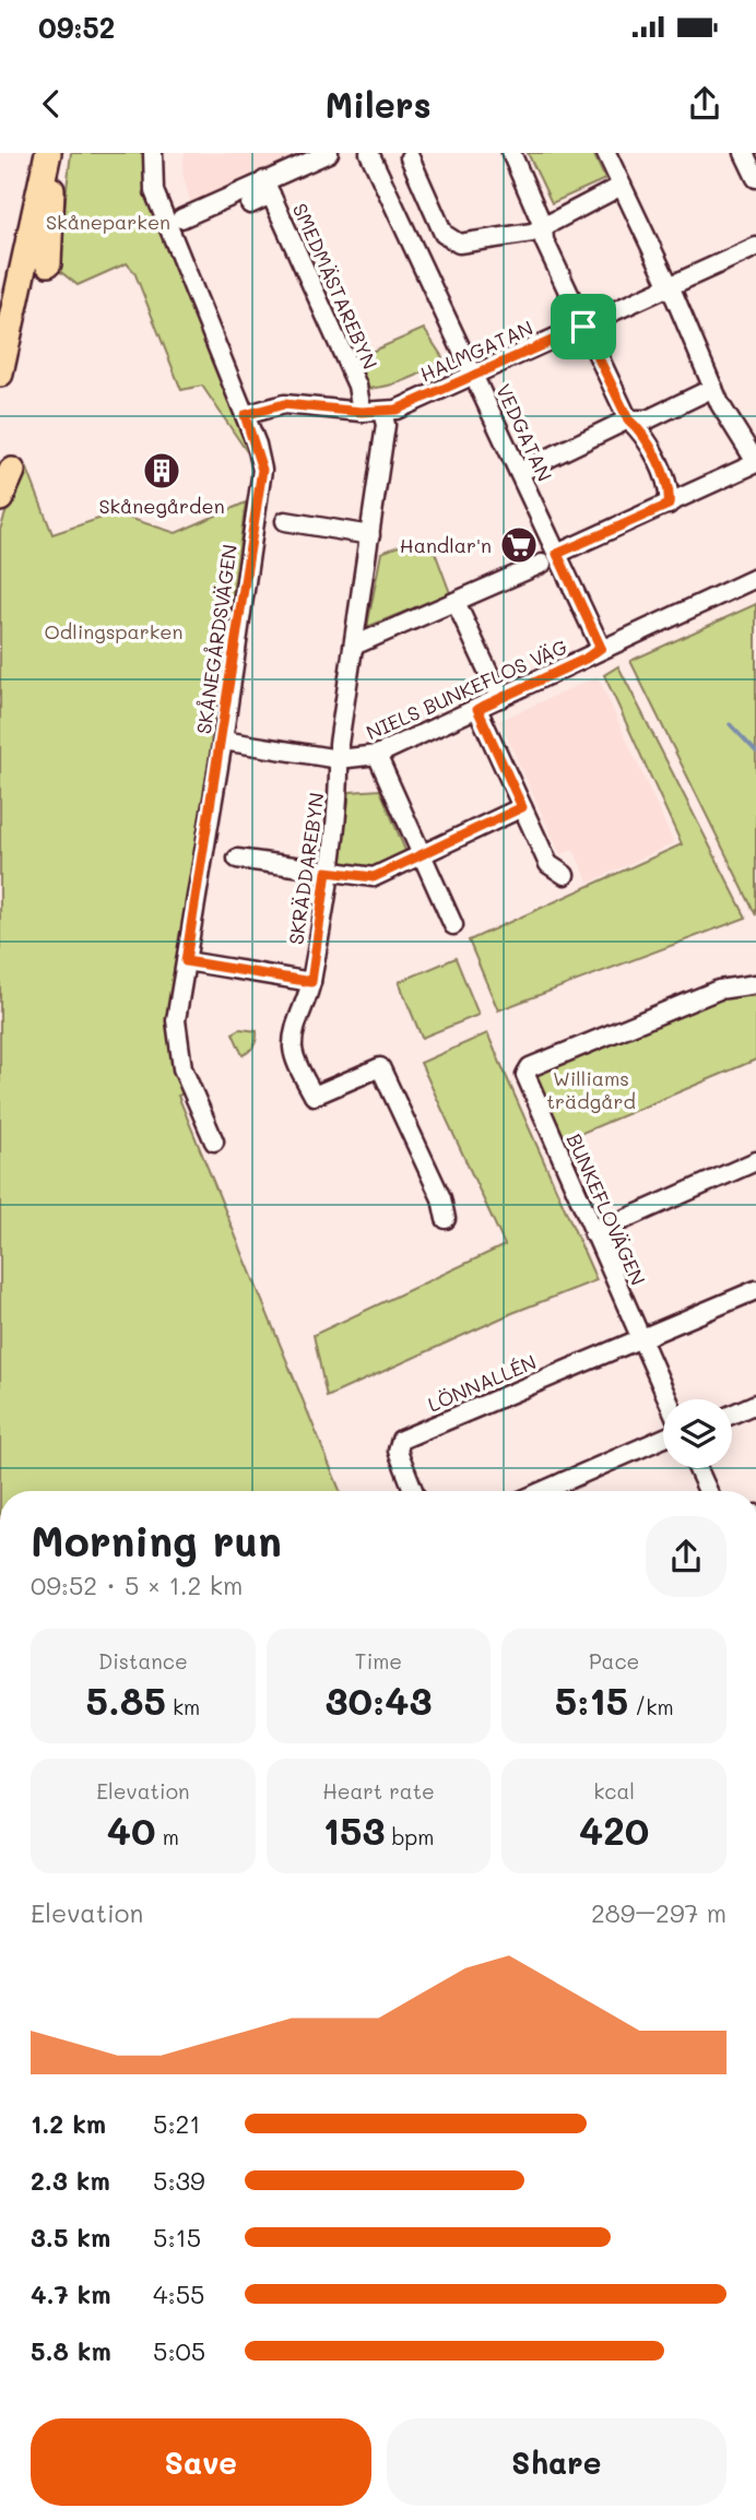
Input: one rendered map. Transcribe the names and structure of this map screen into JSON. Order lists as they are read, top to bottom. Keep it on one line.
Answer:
{"streets":{"street":["SMEDMÄSTAREBYN","HALMGATAN","VEDGATAN","SKÅNEGÅRDSVÄGEN","NIELS BUNKEFLOS VÄG","SKRÄDDAREBYN","BUNKEFLOVÄGEN","LÖNNALLÉN"]},"crossings":[["SMEDMÄSTAREBYN","HALMGATAN"],["HALMGATAN","VEDGATAN"],["HALMGATAN","SKÅNEGÅRDSVÄGEN"],["HALMGATAN","SKRÄDDAREBYN"],["VEDGATAN","NIELS BUNKEFLOS VÄG"],["SKÅNEGÅRDSVÄGEN","NIELS BUNKEFLOS VÄG"],["NIELS BUNKEFLOS VÄG","SKRÄDDAREBYN"],["BUNKEFLOVÄGEN","LÖNNALLÉN"]],"parks":["Skåneparken","Odlingsparken","Williams trädgård"],"places":{"building":["Skånegården"],"supermarket":["Handlar'n"]},"page":{"status":"09:52","header":"Milers","heading":["Morning run","09:52 · 5 × 1.2 km"],"stats":[["Distance","5.85 km"],["Time","30:43"],["Pace","5:15 /km"],["Elevation","40 m"],["Heart rate","153 bpm"],["kcal","420"]],"chart":["Elevation","289–297 m"],"list":[{"name":"1.2 km","note":"5:21"},{"name":"2.3 km","note":"5:39"},{"name":"3.5 km","note":"5:15"},{"name":"4.7 km","note":"4:55"},{"name":"5.8 km","note":"5:05"}],"buttons":["Save","Share"]}}
